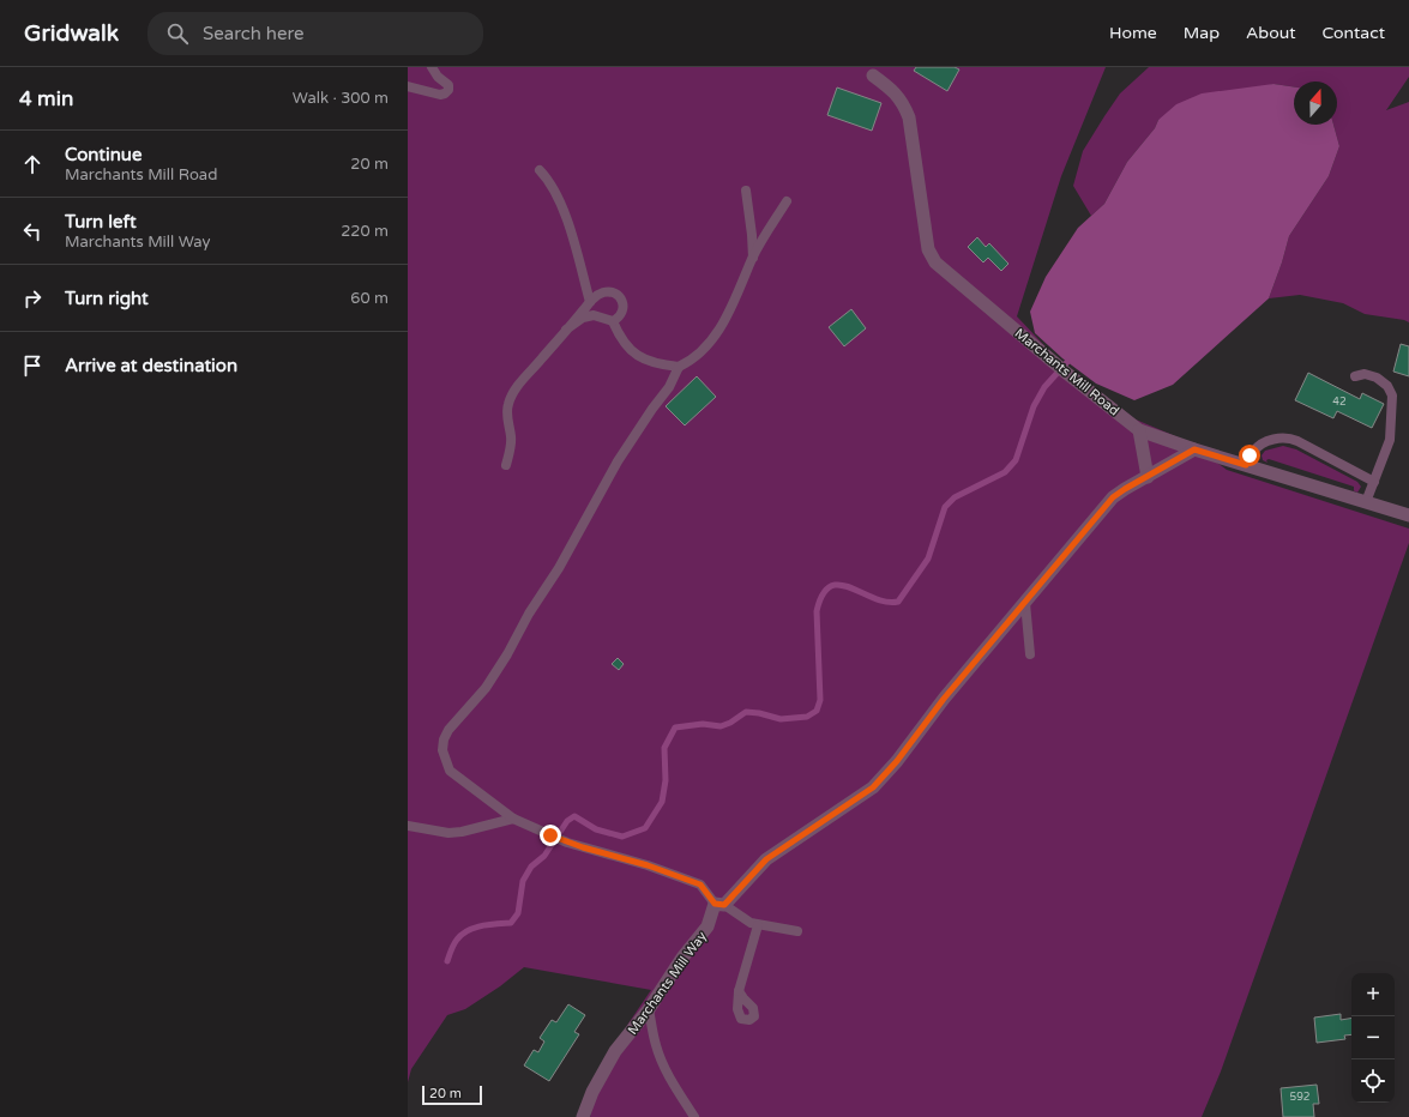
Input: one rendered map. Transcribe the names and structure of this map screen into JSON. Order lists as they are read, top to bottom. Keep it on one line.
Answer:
{"streets":{"street":["Marchants Mill Road","Marchants Mill Way"]},"crossings":[["Marchants Mill Road","Marchants Mill Way"]],"house_numbers":["42","592"],"scale_bar":"20 m","north":"top","page":{"header":"Gridwalk","search":"Search here","nav":["Home","Map","About","Contact"],"heading":["4 min","Walk · 300 m"],"list":[["Continue","Marchants Mill Road","20 m"],["Turn left","Marchants Mill Way","220 m"],["Turn right","60 m"],"Arrive at destination"],"map_buttons":["+","−"],"scale":"20 m"}}
